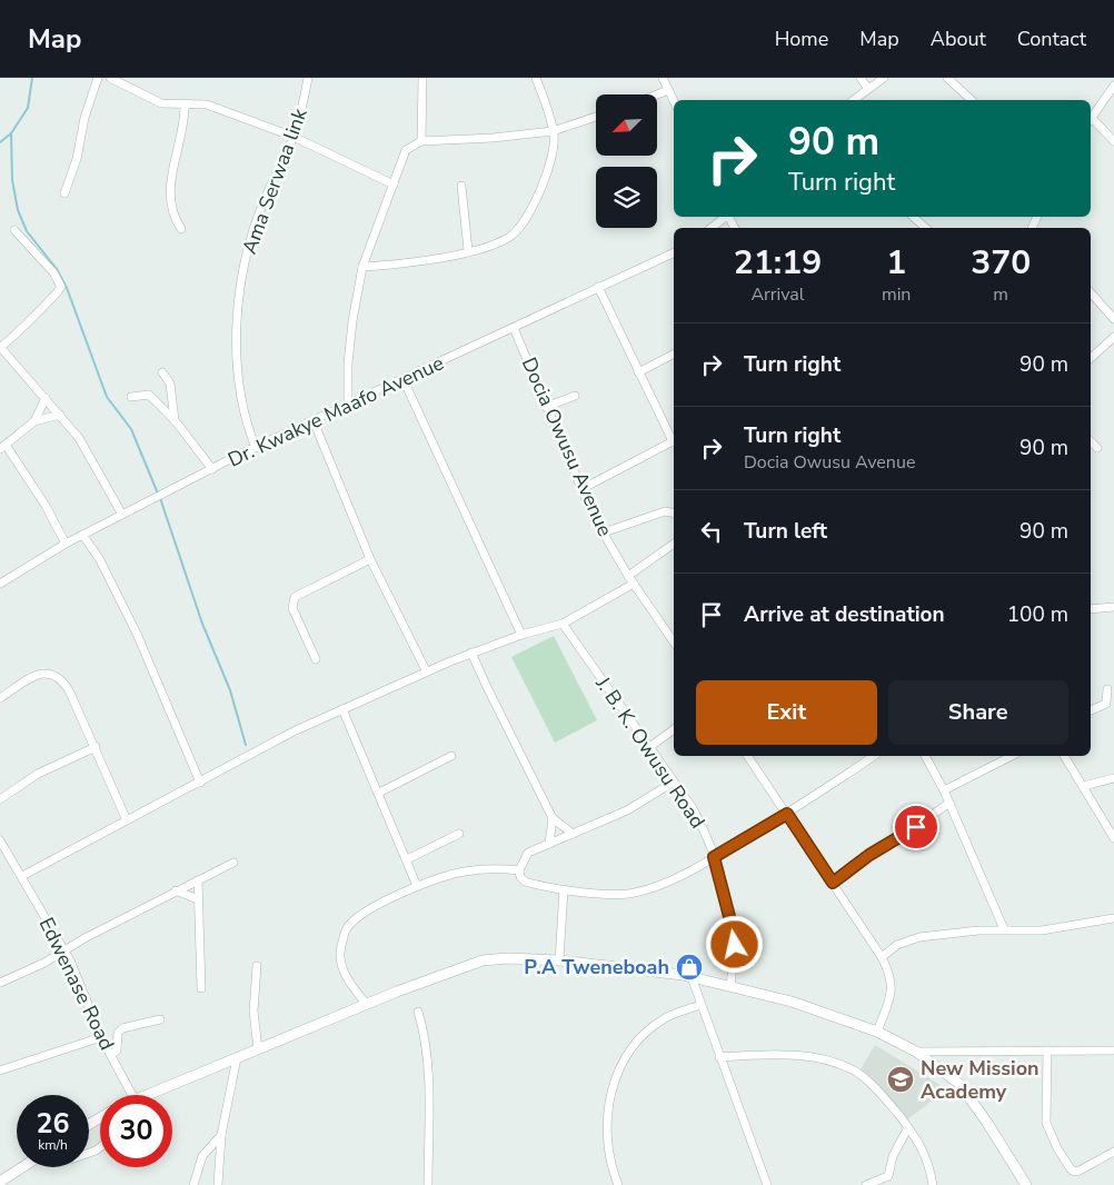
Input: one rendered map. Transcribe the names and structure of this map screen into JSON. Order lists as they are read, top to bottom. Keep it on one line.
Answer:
{"streets":{"street":["Ama Serwaa link","Dr. Kwakye Maafo Avenue","Docia Owusu Avenue","J. B. K. Owusu Road","Edwenase Road"]},"crossings":[["Ama Serwaa link","Dr. Kwakye Maafo Avenue"],["Dr. Kwakye Maafo Avenue","Docia Owusu Avenue"]],"places":{"shop":["P.A Tweneboah"],"school or university":["New Mission Academy"]},"north":"bottom left","page":{"header":"Map","nav":["Home","Map","About","Contact"],"turn":["90 m","Turn right"],"eta":["21:19","Arrival","1","min","370","m"],"list":[{"name":"Turn right","value":"90 m"},{"name":"Turn right","note":"Docia Owusu Avenue","value":"90 m"},{"name":"Turn left","value":"90 m"},{"name":"Arrive at destination","value":"100 m"}],"buttons":["Exit","Share"],"speed":"26 km/h","limit":"30"}}
